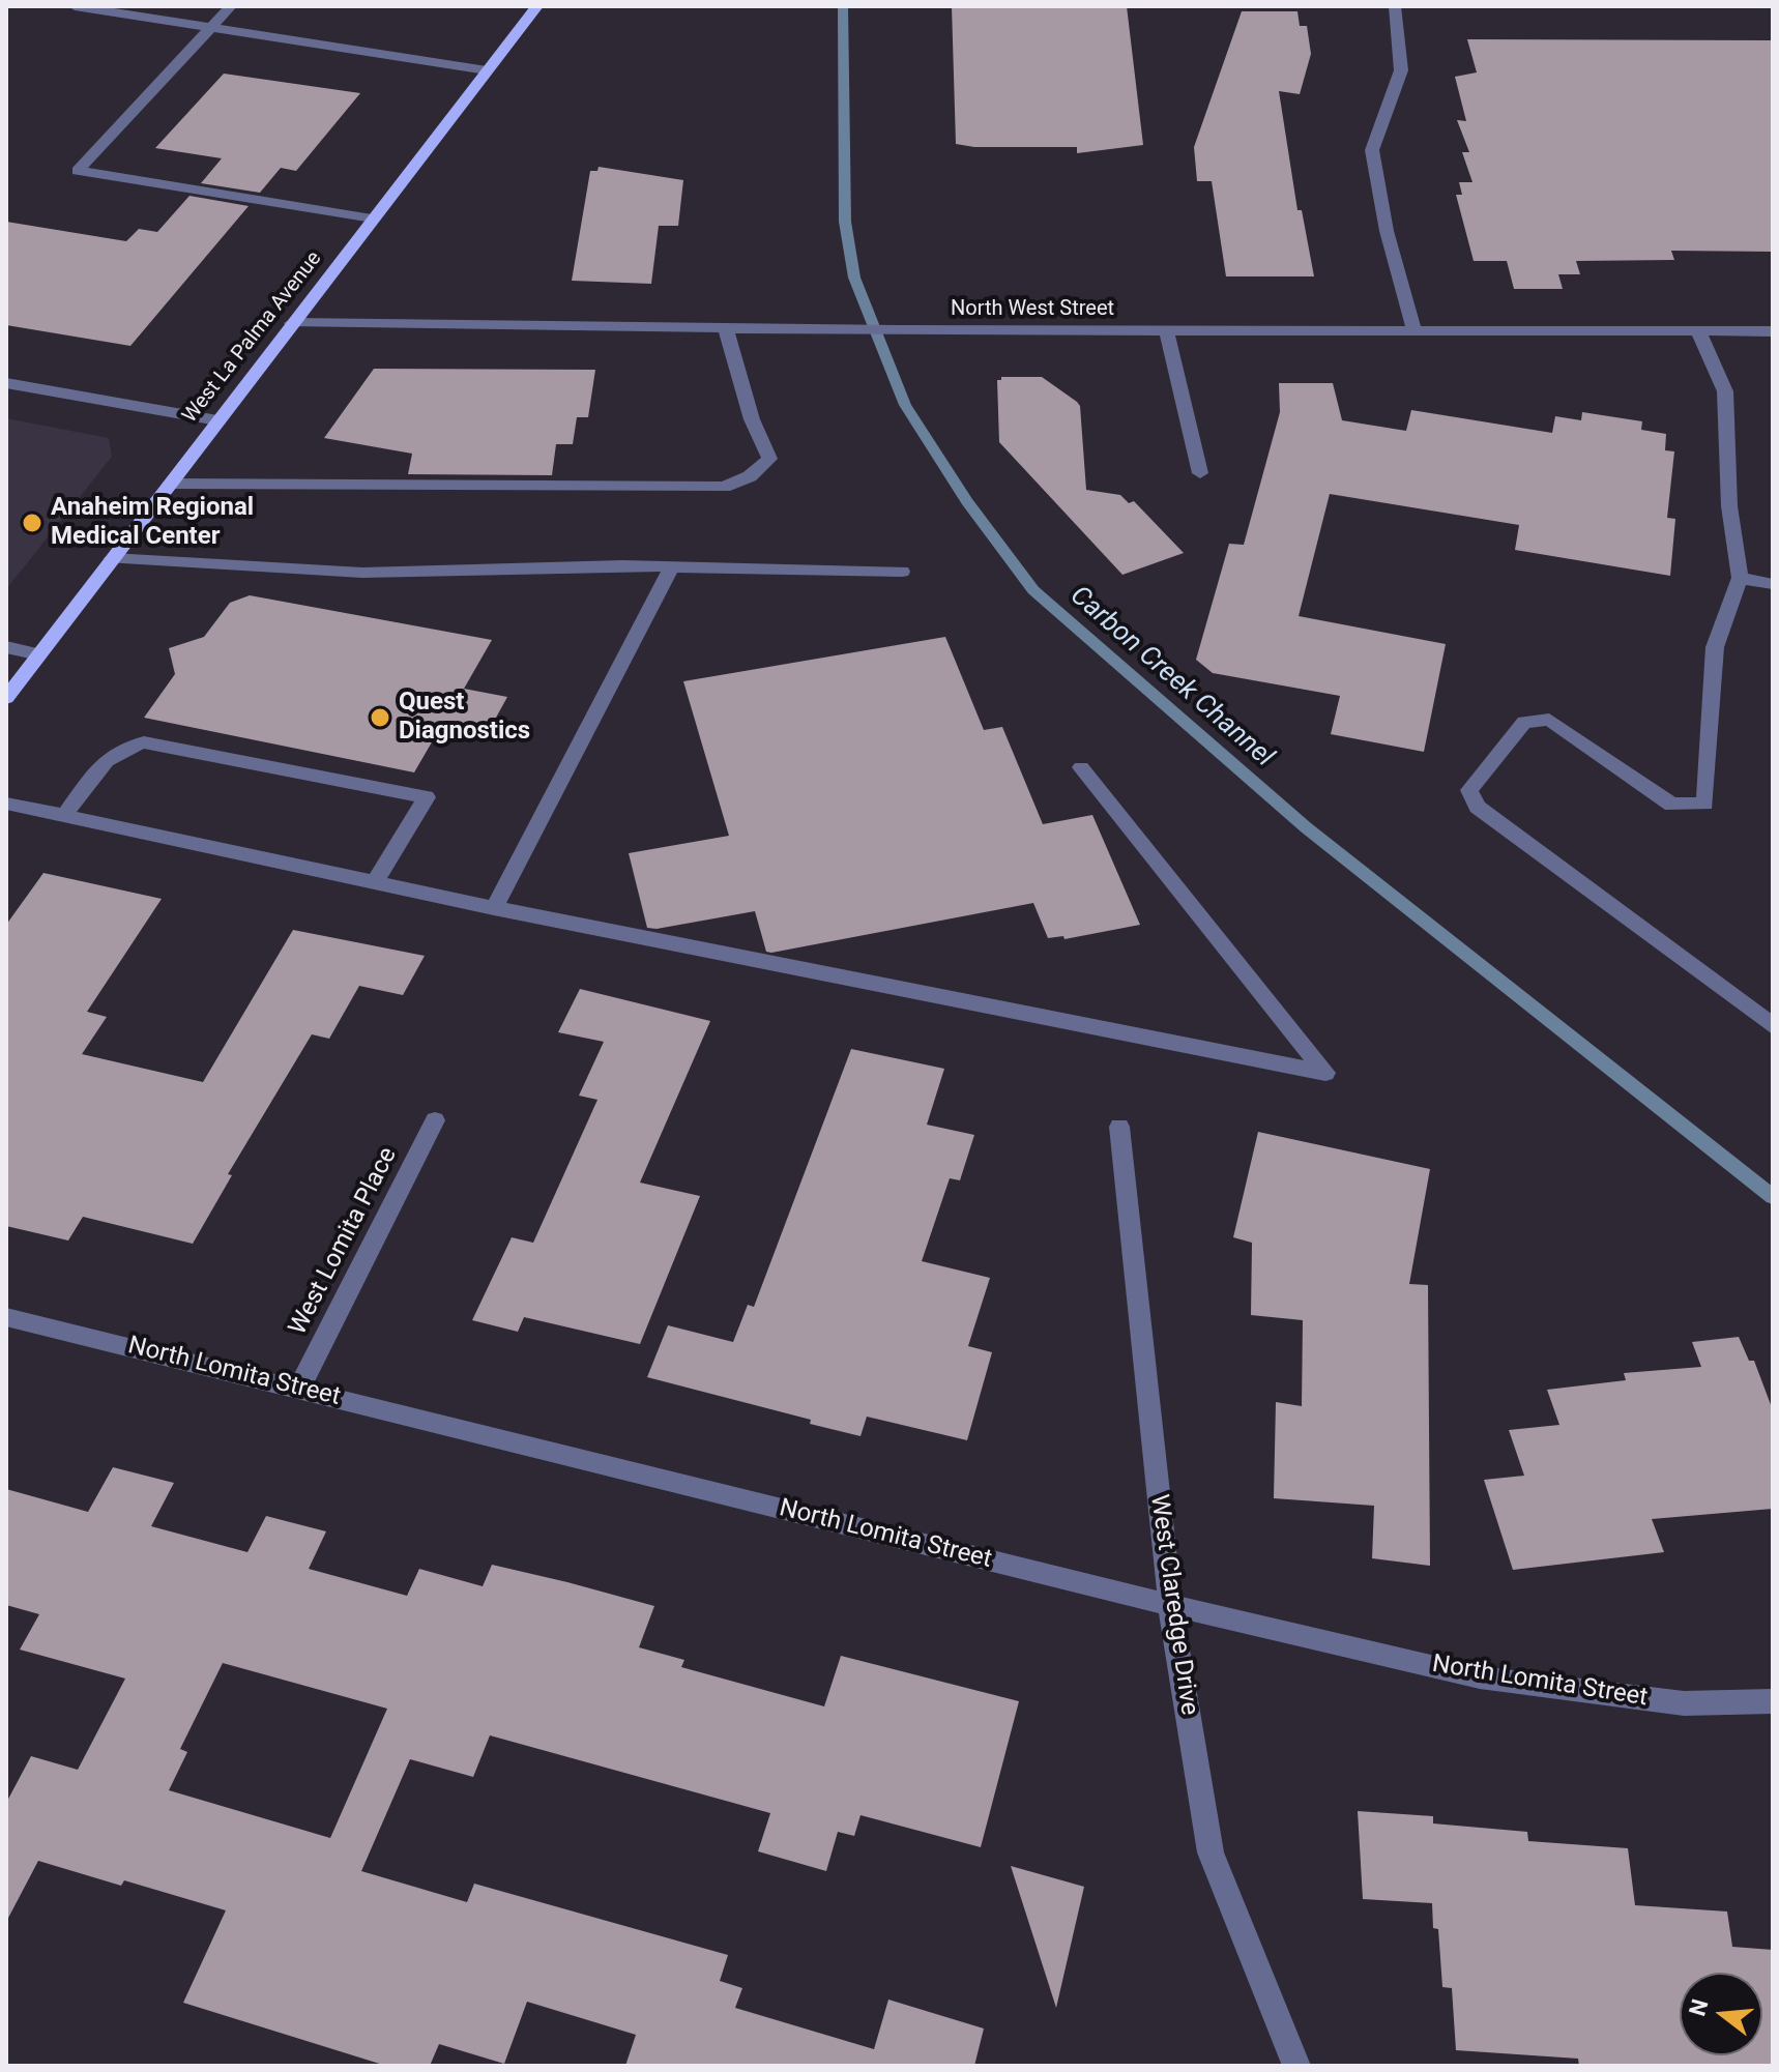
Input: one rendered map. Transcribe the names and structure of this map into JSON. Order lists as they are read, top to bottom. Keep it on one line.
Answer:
{"streets":{"main road":["West La Palma Avenue"],"street":["North West Street","West Lomita Place","North Lomita Street","West Claredge Drive"]},"crossings":[["North West Street","West La Palma Avenue"],["West Lomita Place","North Lomita Street"],["North Lomita Street","West Claredge Drive"]],"water":["Carbon Creek Channel"],"places":["Anaheim Regional Medical Center","Quest Diagnostics"],"north":"left"}
